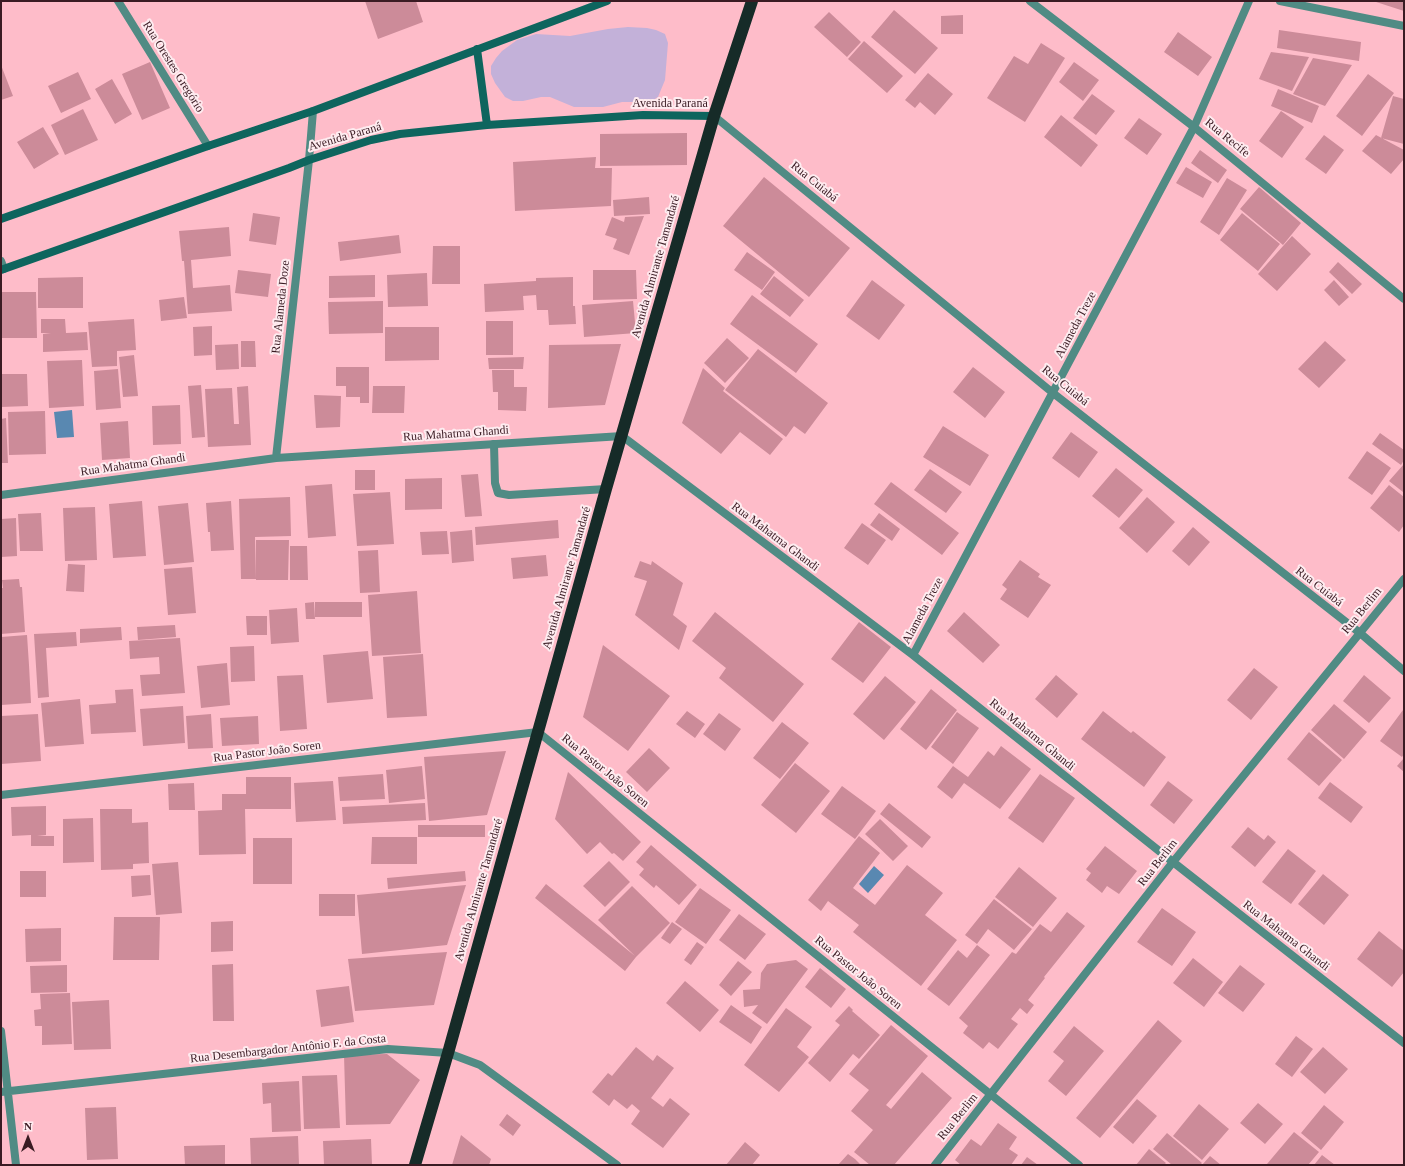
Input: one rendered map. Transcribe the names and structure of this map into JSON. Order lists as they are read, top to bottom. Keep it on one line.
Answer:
{"streets":{"highway":["Avenida Almirante Tamandaré"],"street":["Rua Orestes Gregório","Avenida Paraná","Rua Recife","Rua Cuiabá","Rua Alameda Doze","Alameda Treze","Rua Mahatma Ghandi","Rua Berlim","Rua Pastor João Soren","Rua Desembargador Antônio F. da Costa"]},"crossings":[["Avenida Paraná","Rua Cuiabá"],["Avenida Paraná","Avenida Almirante Tamandaré"],["Avenida Paraná","Rua Alameda Doze"],["Rua Recife","Alameda Treze"],["Rua Cuiabá","Avenida Almirante Tamandaré"],["Rua Cuiabá","Alameda Treze"],["Rua Cuiabá","Rua Berlim"],["Avenida Almirante Tamandaré","Rua Mahatma Ghandi"],["Avenida Almirante Tamandaré","Rua Pastor João Soren"],["Avenida Almirante Tamandaré","Rua Desembargador Antônio F. da Costa"],["Rua Alameda Doze","Rua Mahatma Ghandi"],["Alameda Treze","Rua Mahatma Ghandi"],["Rua Mahatma Ghandi","Rua Berlim"],["Rua Berlim","Rua Pastor João Soren"]],"north":"top"}
